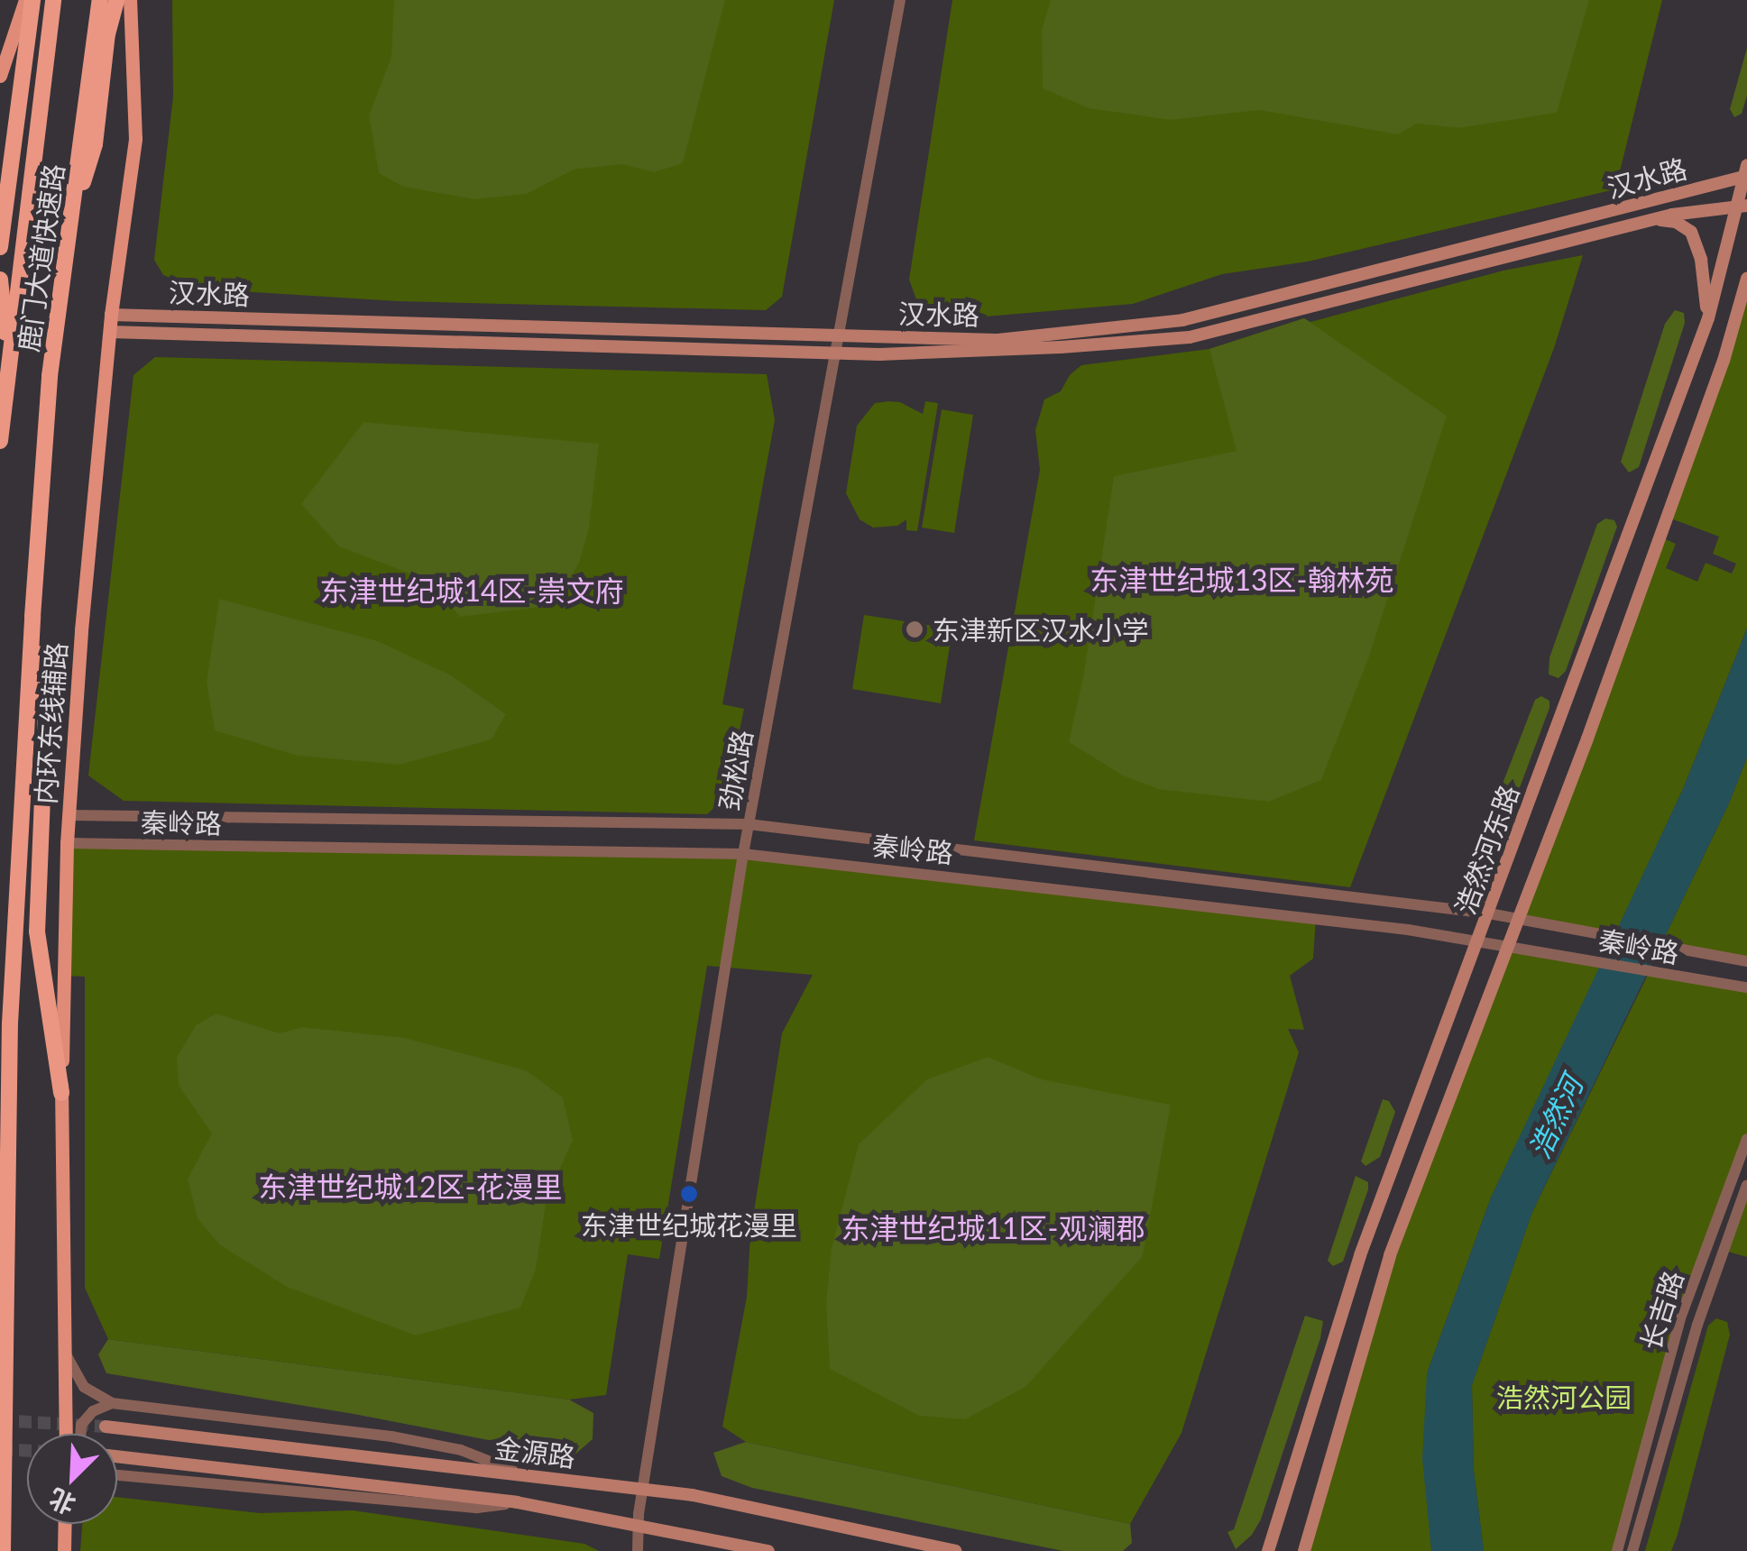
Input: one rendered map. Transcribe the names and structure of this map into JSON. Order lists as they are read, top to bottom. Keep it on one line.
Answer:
{"streets":{"highway":["鹿门大道快速路"],"main road":["汉水路","内环东线辅路","浩然河东路","金源路"],"street":["劲松路","秦岭路","长吉路"]},"crossings":[["汉水路","内环东线辅路"],["汉水路","劲松路"],["汉水路","浩然河东路"],["内环东线辅路","秦岭路"],["劲松路","秦岭路"],["劲松路","金源路"],["秦岭路","浩然河东路"]],"districts":["东津世纪城13区-翰林苑","东津世纪城14区-崇文府","东津世纪城12区-花漫里","东津世纪城11区-观澜郡"],"water":["浩然河"],"parks":["浩然河公园"],"places":["东津新区汉水小学","东津世纪城花漫里"],"north":"bottom left"}
